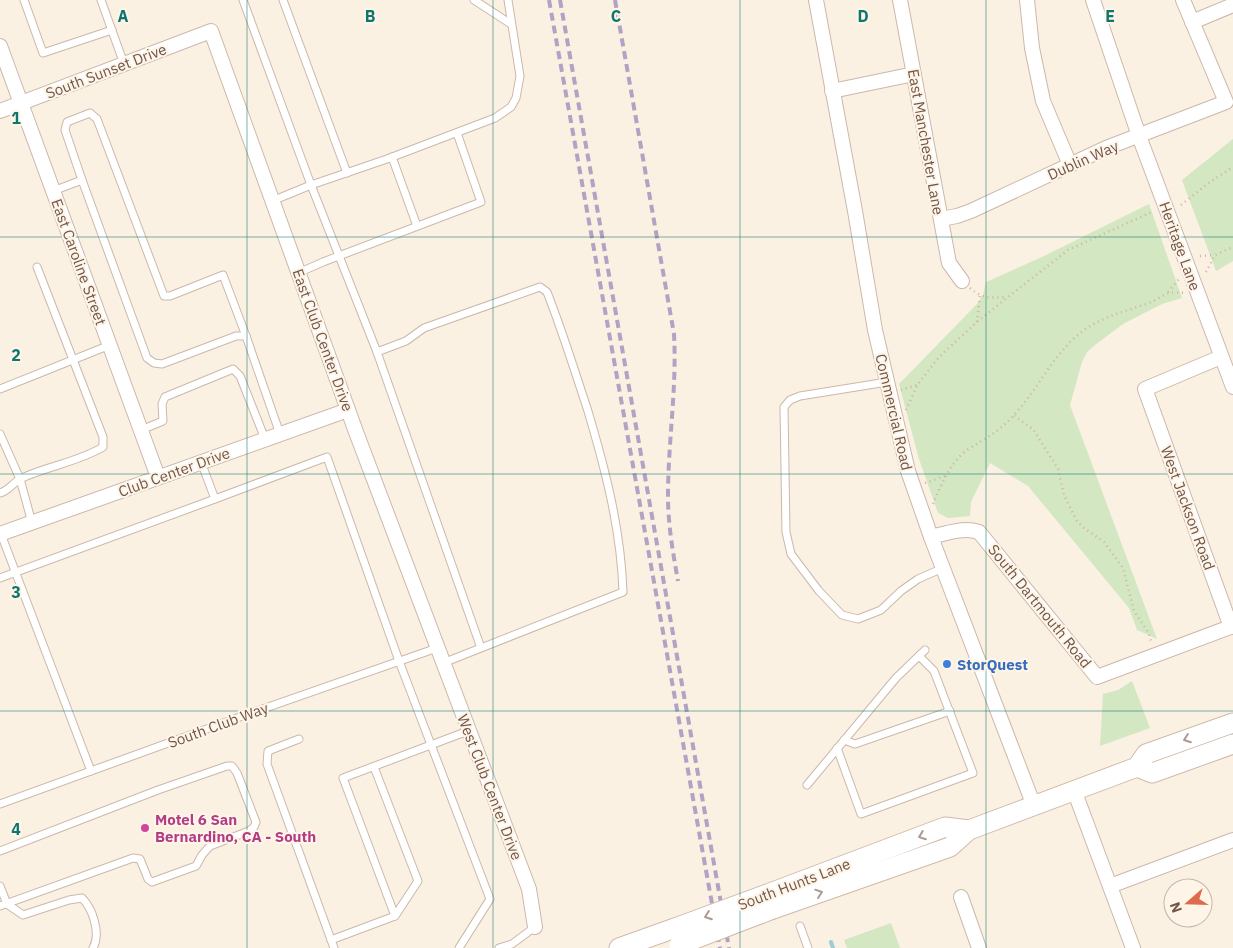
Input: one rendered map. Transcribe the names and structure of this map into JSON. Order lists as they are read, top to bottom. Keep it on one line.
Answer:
{"streets":{"main road":["South Hunts Lane"],"street":["South Sunset Drive","East Manchester Lane","Dublin Way","Heritage Lane","East Caroline Street","East Club Center Drive","Commercial Road","Club Center Drive","West Jackson Road","South Dartmouth Road","West Club Center Drive"],"lane":["South Club Way"]},"crossings":[["South Sunset Drive","East Caroline Street"],["South Sunset Drive","East Club Center Drive"],["East Manchester Lane","Dublin Way"],["Dublin Way","Heritage Lane"],["Heritage Lane","West Jackson Road"],["East Caroline Street","Club Center Drive"],["East Club Center Drive","Club Center Drive"],["East Club Center Drive","South Club Way"],["East Club Center Drive","West Club Center Drive"],["Commercial Road","South Dartmouth Road"],["Commercial Road","South Hunts Lane"],["West Jackson Road","South Dartmouth Road"],["South Club Way","West Club Center Drive"]],"places":["StorQuest","Motel 6 San Bernardino, CA - South"],"north":"left","grid":{"columns":["A","B","C","D","E"],"rows":["1","2","3","4"]}}
